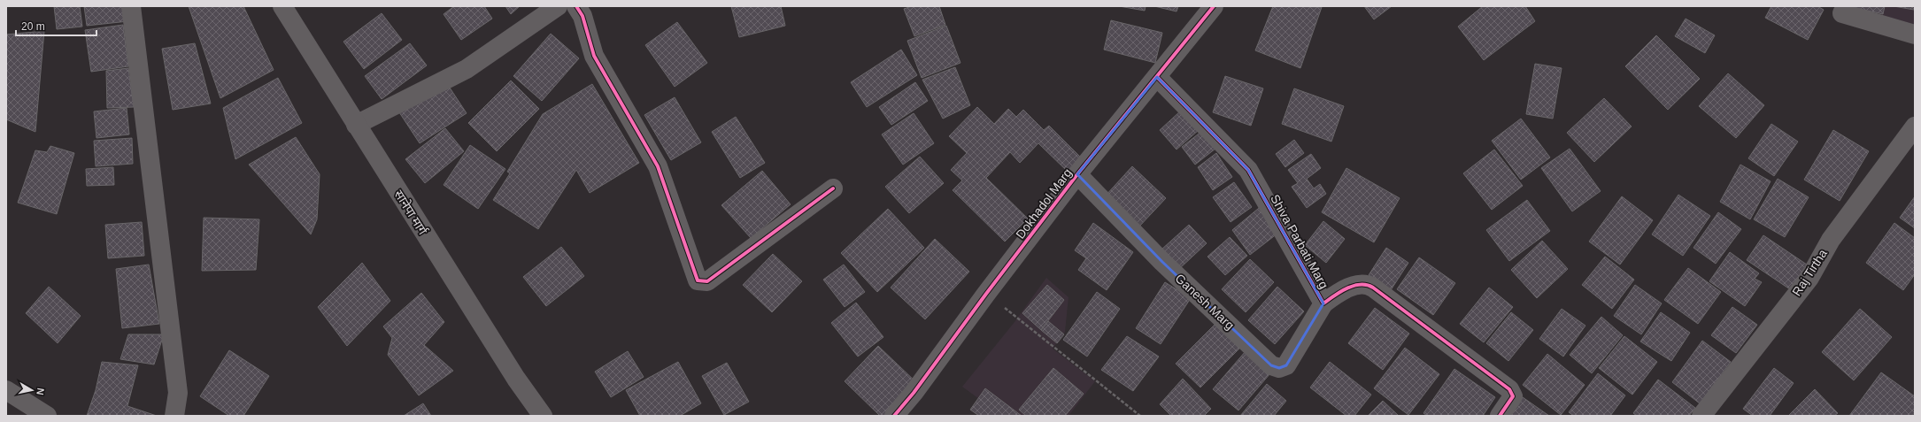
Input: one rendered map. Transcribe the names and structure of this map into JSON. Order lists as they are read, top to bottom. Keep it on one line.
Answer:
{"streets":{"street":["Dokhadol Marg","सानेपा मार्ग","Shiva Parbati Marg","Raj Tirtha","Ganesh Marg"]},"crossings":[["Dokhadol Marg","Shiva Parbati Marg"],["Dokhadol Marg","Ganesh Marg"],["Shiva Parbati Marg","Ganesh Marg"]],"scale_bar":"20 m","north":"right"}
